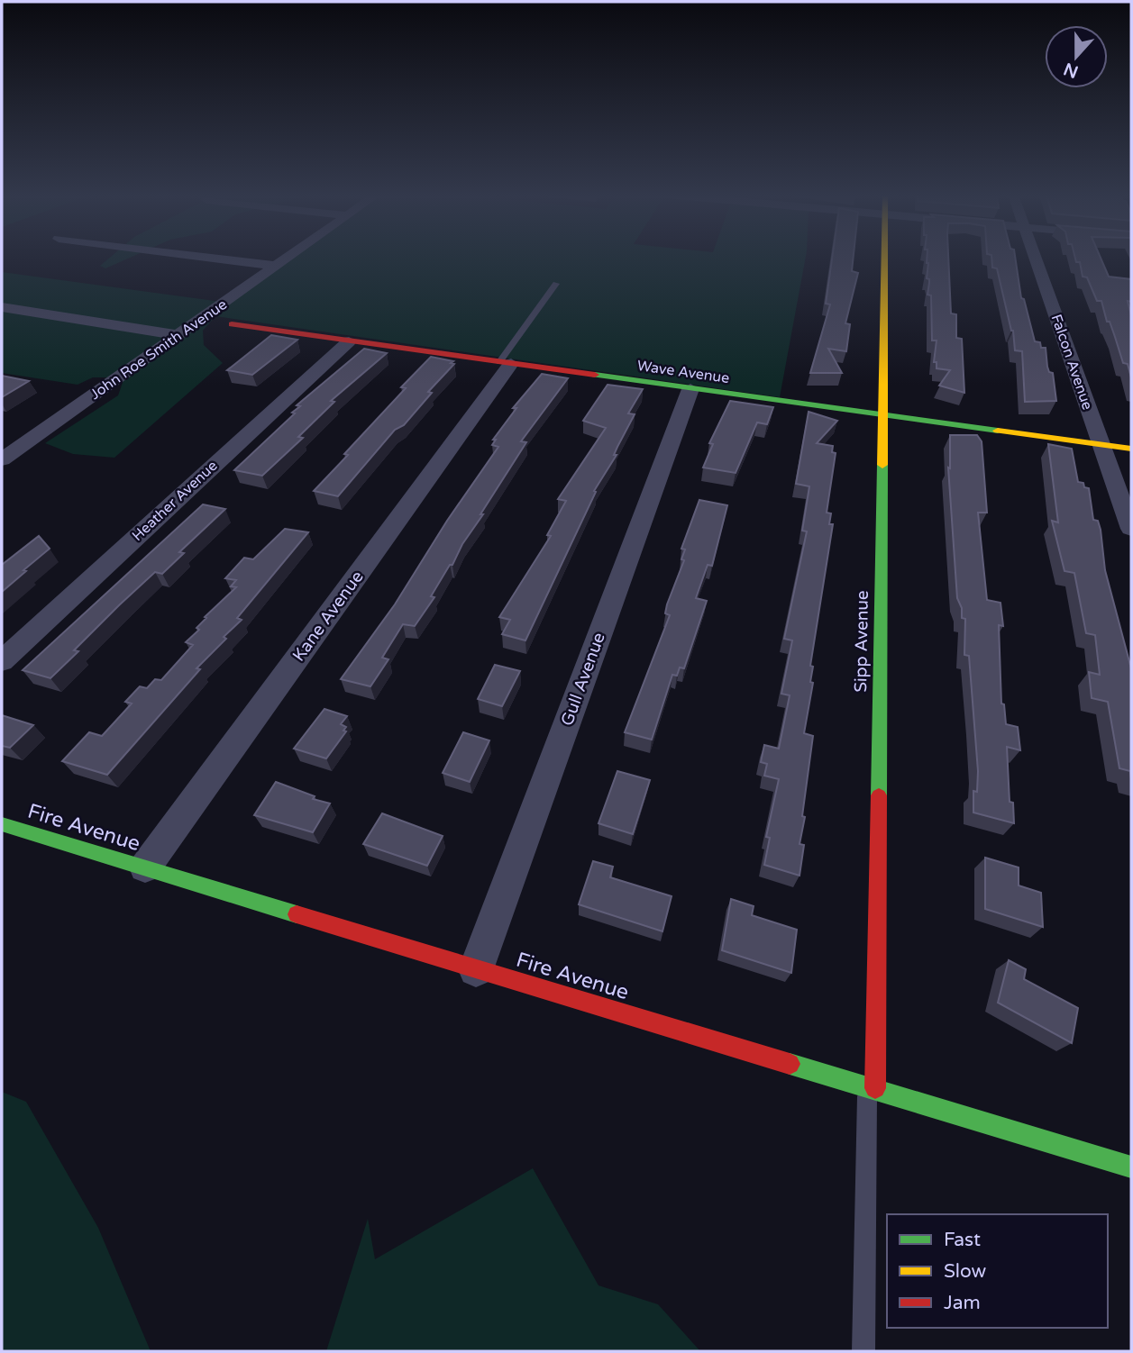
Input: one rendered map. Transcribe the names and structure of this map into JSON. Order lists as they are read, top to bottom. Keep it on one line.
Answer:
{"streets":{"street":["John Roe Smith Avenue","Falcon Avenue","Wave Avenue","Heather Avenue","Kane Avenue","Sipp Avenue","Gull Avenue","Fire Avenue"]},"crossings":[["Falcon Avenue","Wave Avenue"],["Wave Avenue","Heather Avenue"],["Wave Avenue","Kane Avenue"],["Wave Avenue","Sipp Avenue"],["Wave Avenue","Gull Avenue"],["Kane Avenue","Fire Avenue"],["Sipp Avenue","Fire Avenue"],["Gull Avenue","Fire Avenue"]],"legend":["Fast","Slow","Jam"],"north":"bottom"}
